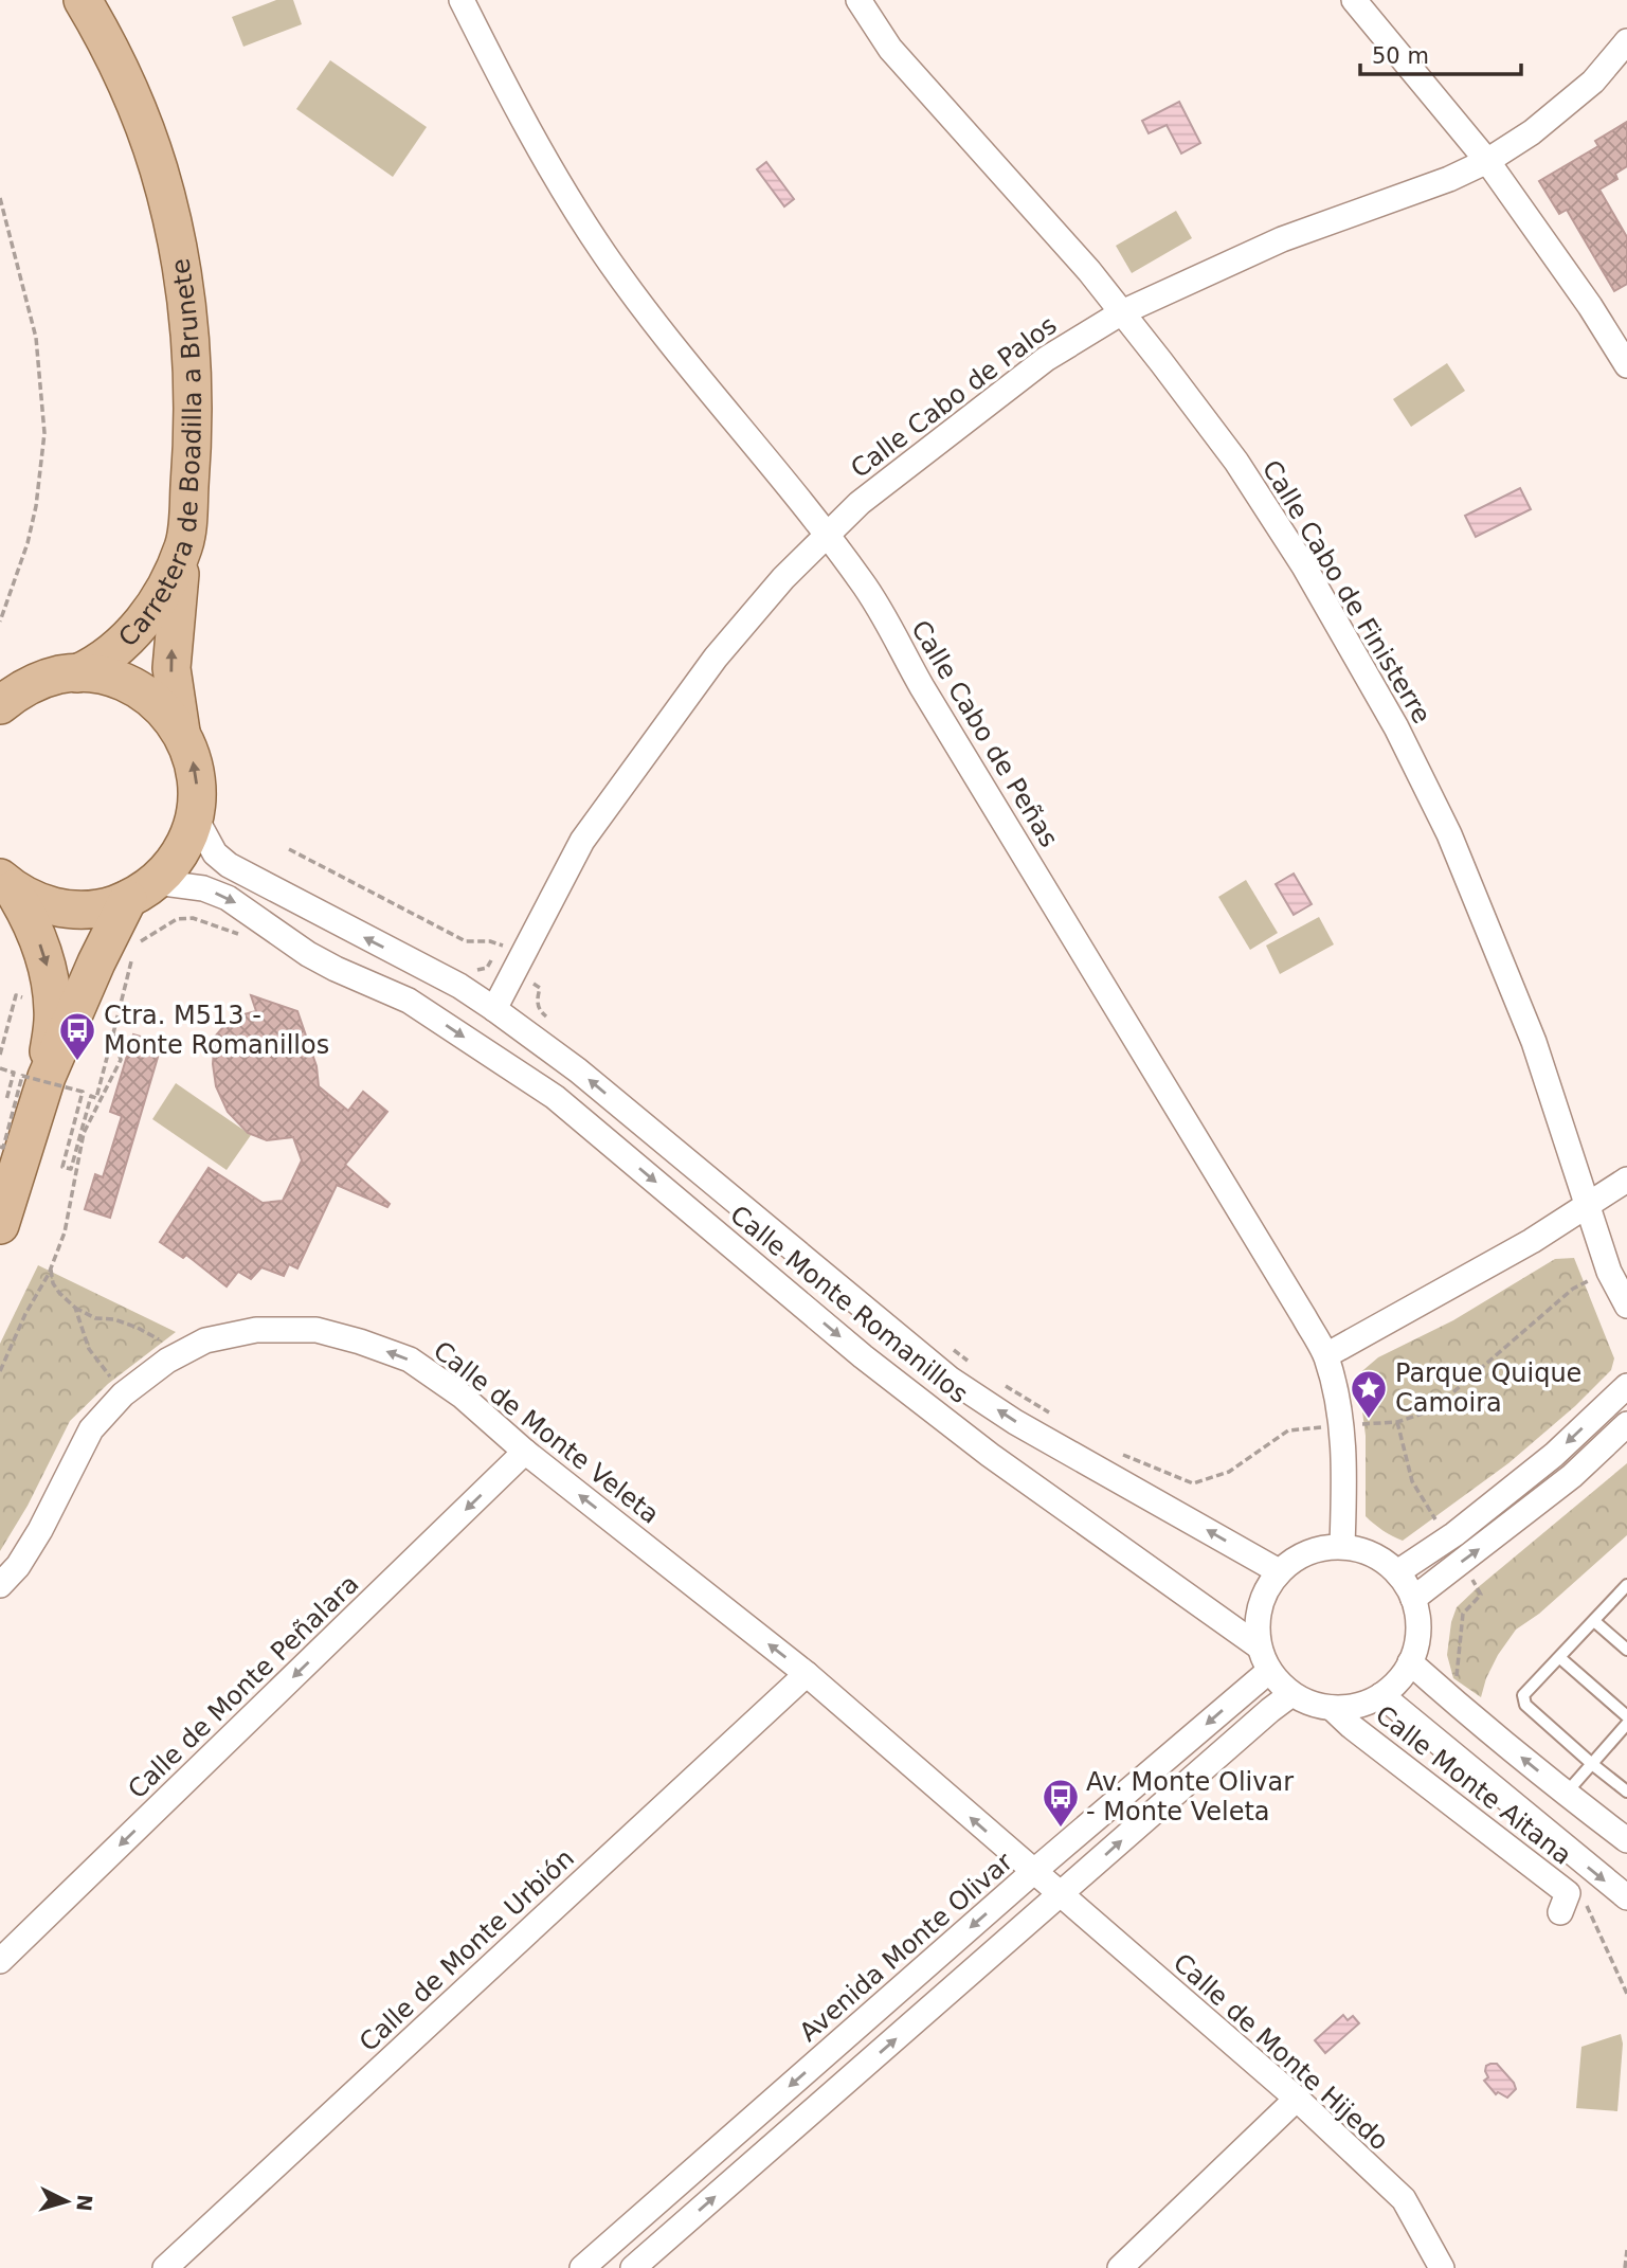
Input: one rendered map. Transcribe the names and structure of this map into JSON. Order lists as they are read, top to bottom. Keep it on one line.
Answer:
{"streets":{"main road":["Carretera de Boadilla a Brunete"],"street":["Calle Cabo de Palos","Calle Cabo de Finisterre","Calle Cabo de Peñas","Calle Monte Romanillos","Calle de Monte Veleta","Calle de Monte Peñalara","Calle Monte Aitana","Avenida Monte Olivar","Calle de Monte Urbión","Calle de Monte Hijedo"]},"crossings":[["Calle Cabo de Palos","Calle Cabo de Finisterre"],["Calle Cabo de Palos","Calle Cabo de Peñas"],["Calle Cabo de Palos","Calle Monte Romanillos"],["Calle Cabo de Peñas","Calle Monte Romanillos"],["Calle Cabo de Peñas","Calle Monte Aitana"],["Calle Cabo de Peñas","Avenida Monte Olivar"],["Calle Monte Romanillos","Calle Monte Aitana"],["Calle Monte Romanillos","Avenida Monte Olivar"],["Calle de Monte Veleta","Calle de Monte Peñalara"],["Calle de Monte Veleta","Avenida Monte Olivar"],["Calle de Monte Veleta","Calle de Monte Urbión"],["Calle de Monte Veleta","Calle de Monte Hijedo"],["Calle Monte Aitana","Avenida Monte Olivar"]],"one_way":["Calle de Monte Veleta","Calle de Monte Peñalara"],"places":{"bus stop":["Ctra. M513 - Monte Romanillos","Av. Monte Olivar - Monte Veleta"],"place":["Parque Quique Camoira"]},"scale_bar":"50 m","north":"right"}
